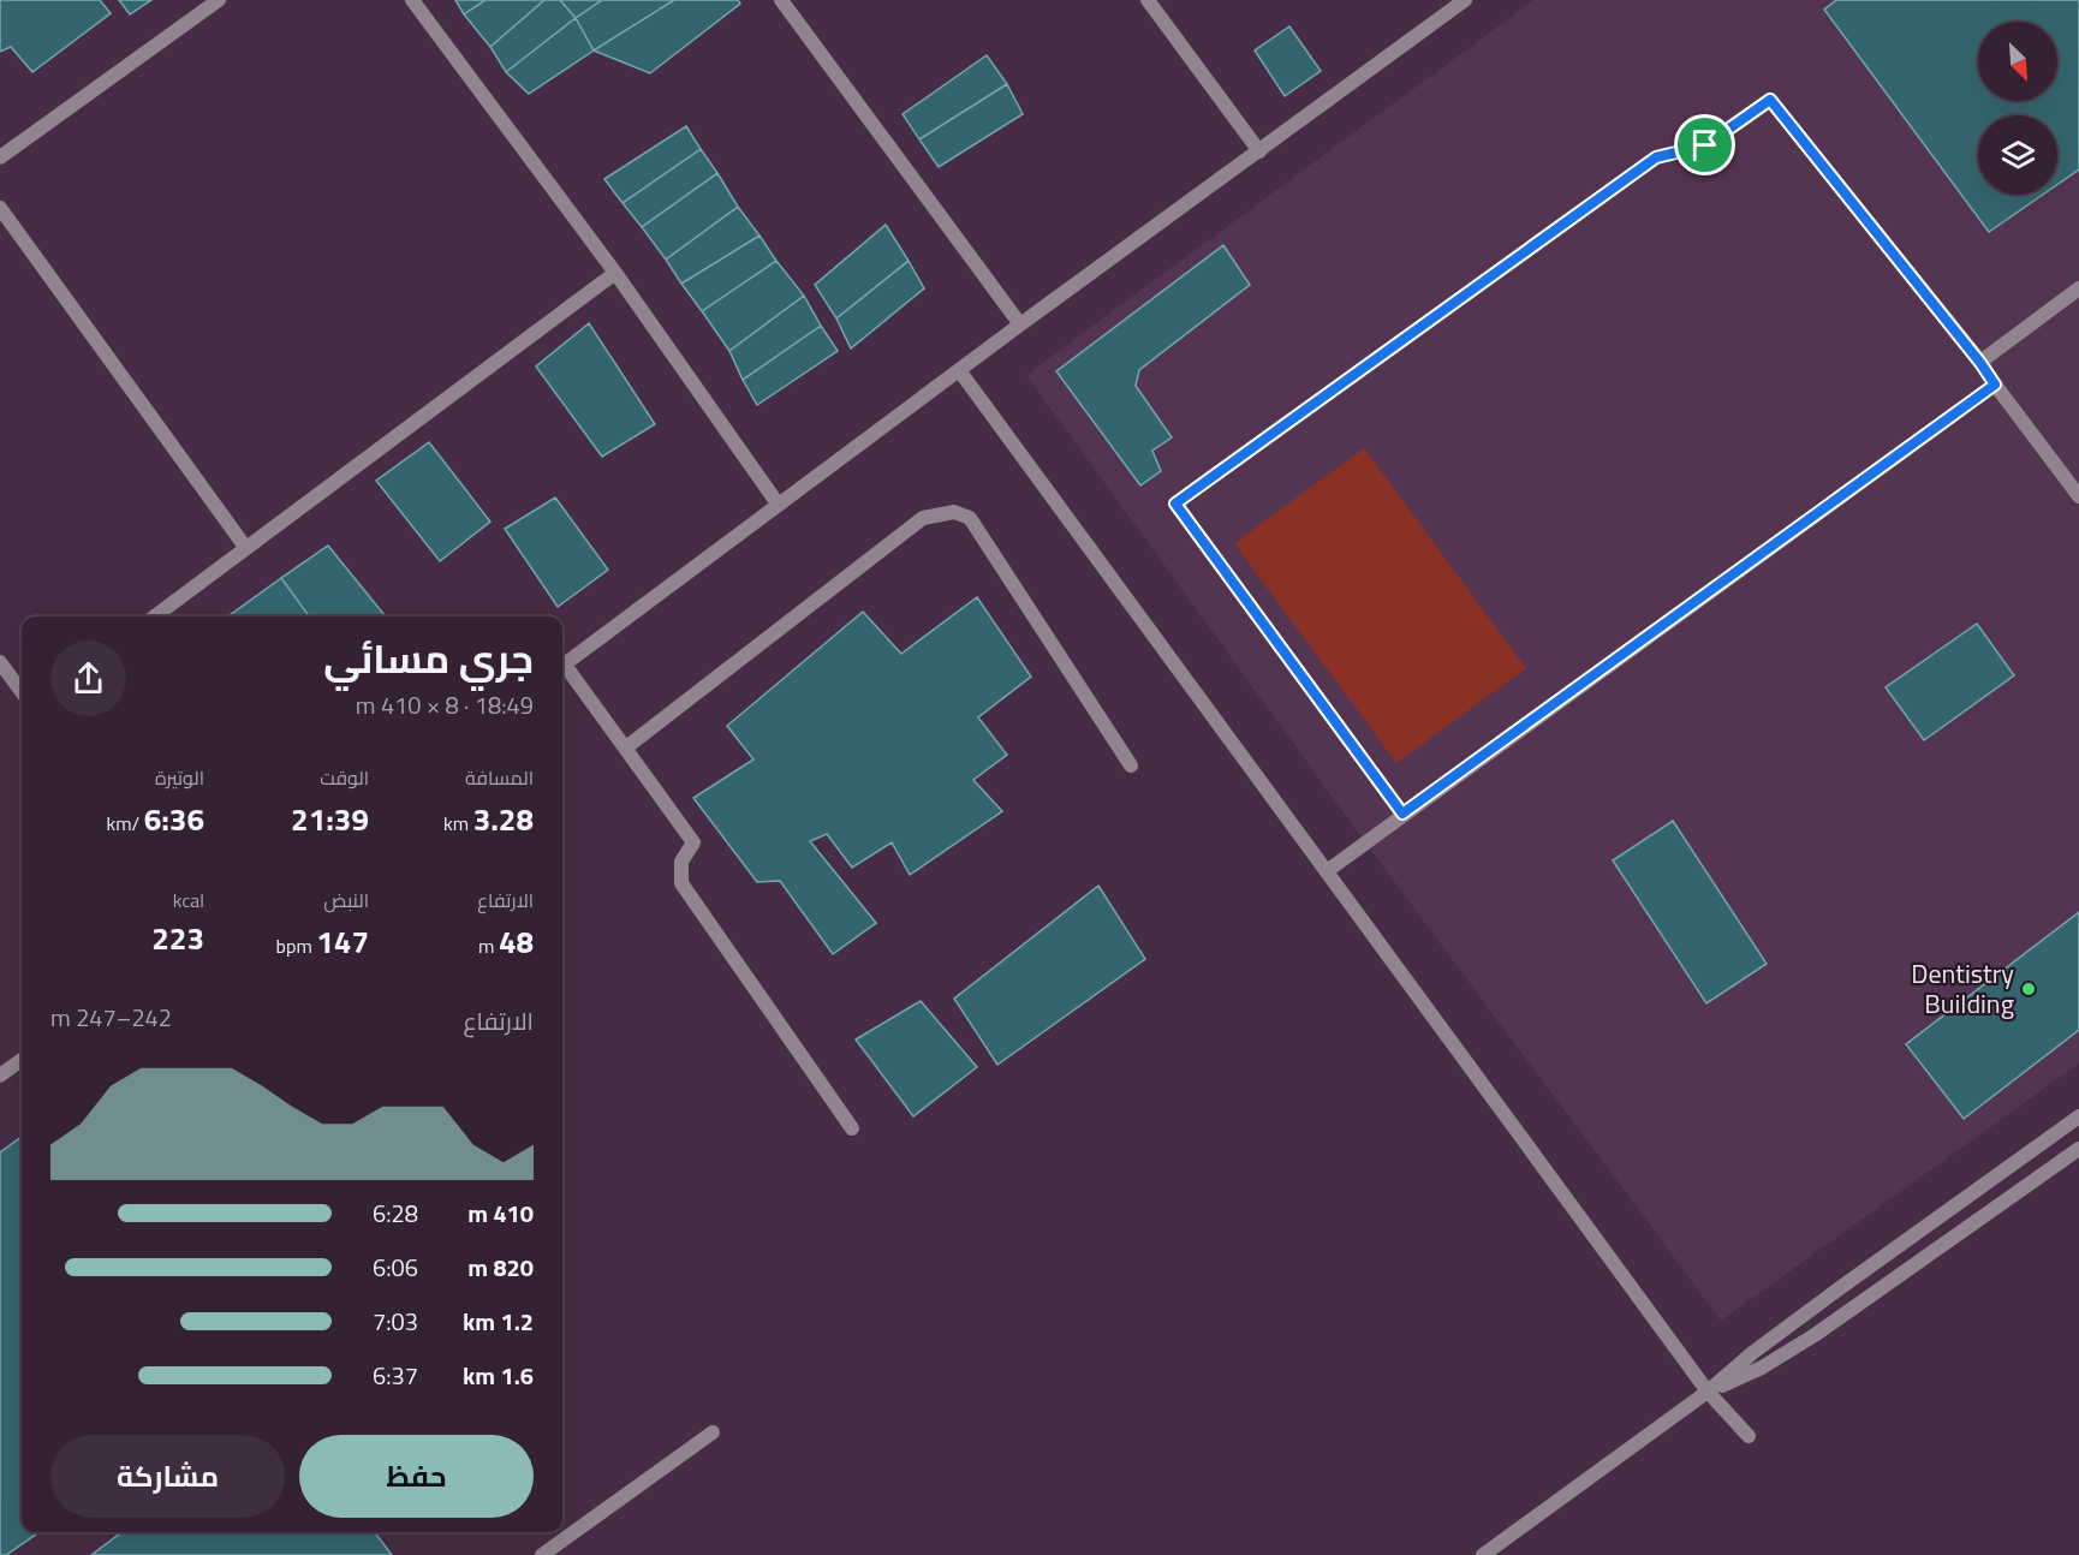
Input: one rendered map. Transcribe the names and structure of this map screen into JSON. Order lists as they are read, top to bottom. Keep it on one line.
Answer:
{"places":["Dentistry Building"],"north":"bottom right","page":{"heading":["جري مسائي","18:49 · 8 × 410 m"],"stats":[["المسافة","3.28 km"],["الوقت","21:39"],["الوتيرة","6:36 /km"],["الارتفاع","48 m"],["النبض","147 bpm"],["kcal","223"]],"chart":["الارتفاع","242–247 m"],"list":[{"name":"410 m","note":"6:28"},{"name":"820 m","note":"6:06"},{"name":"1.2 km","note":"7:03"},{"name":"1.6 km","note":"6:37"}],"buttons":["حفظ","مشاركة"]}}
